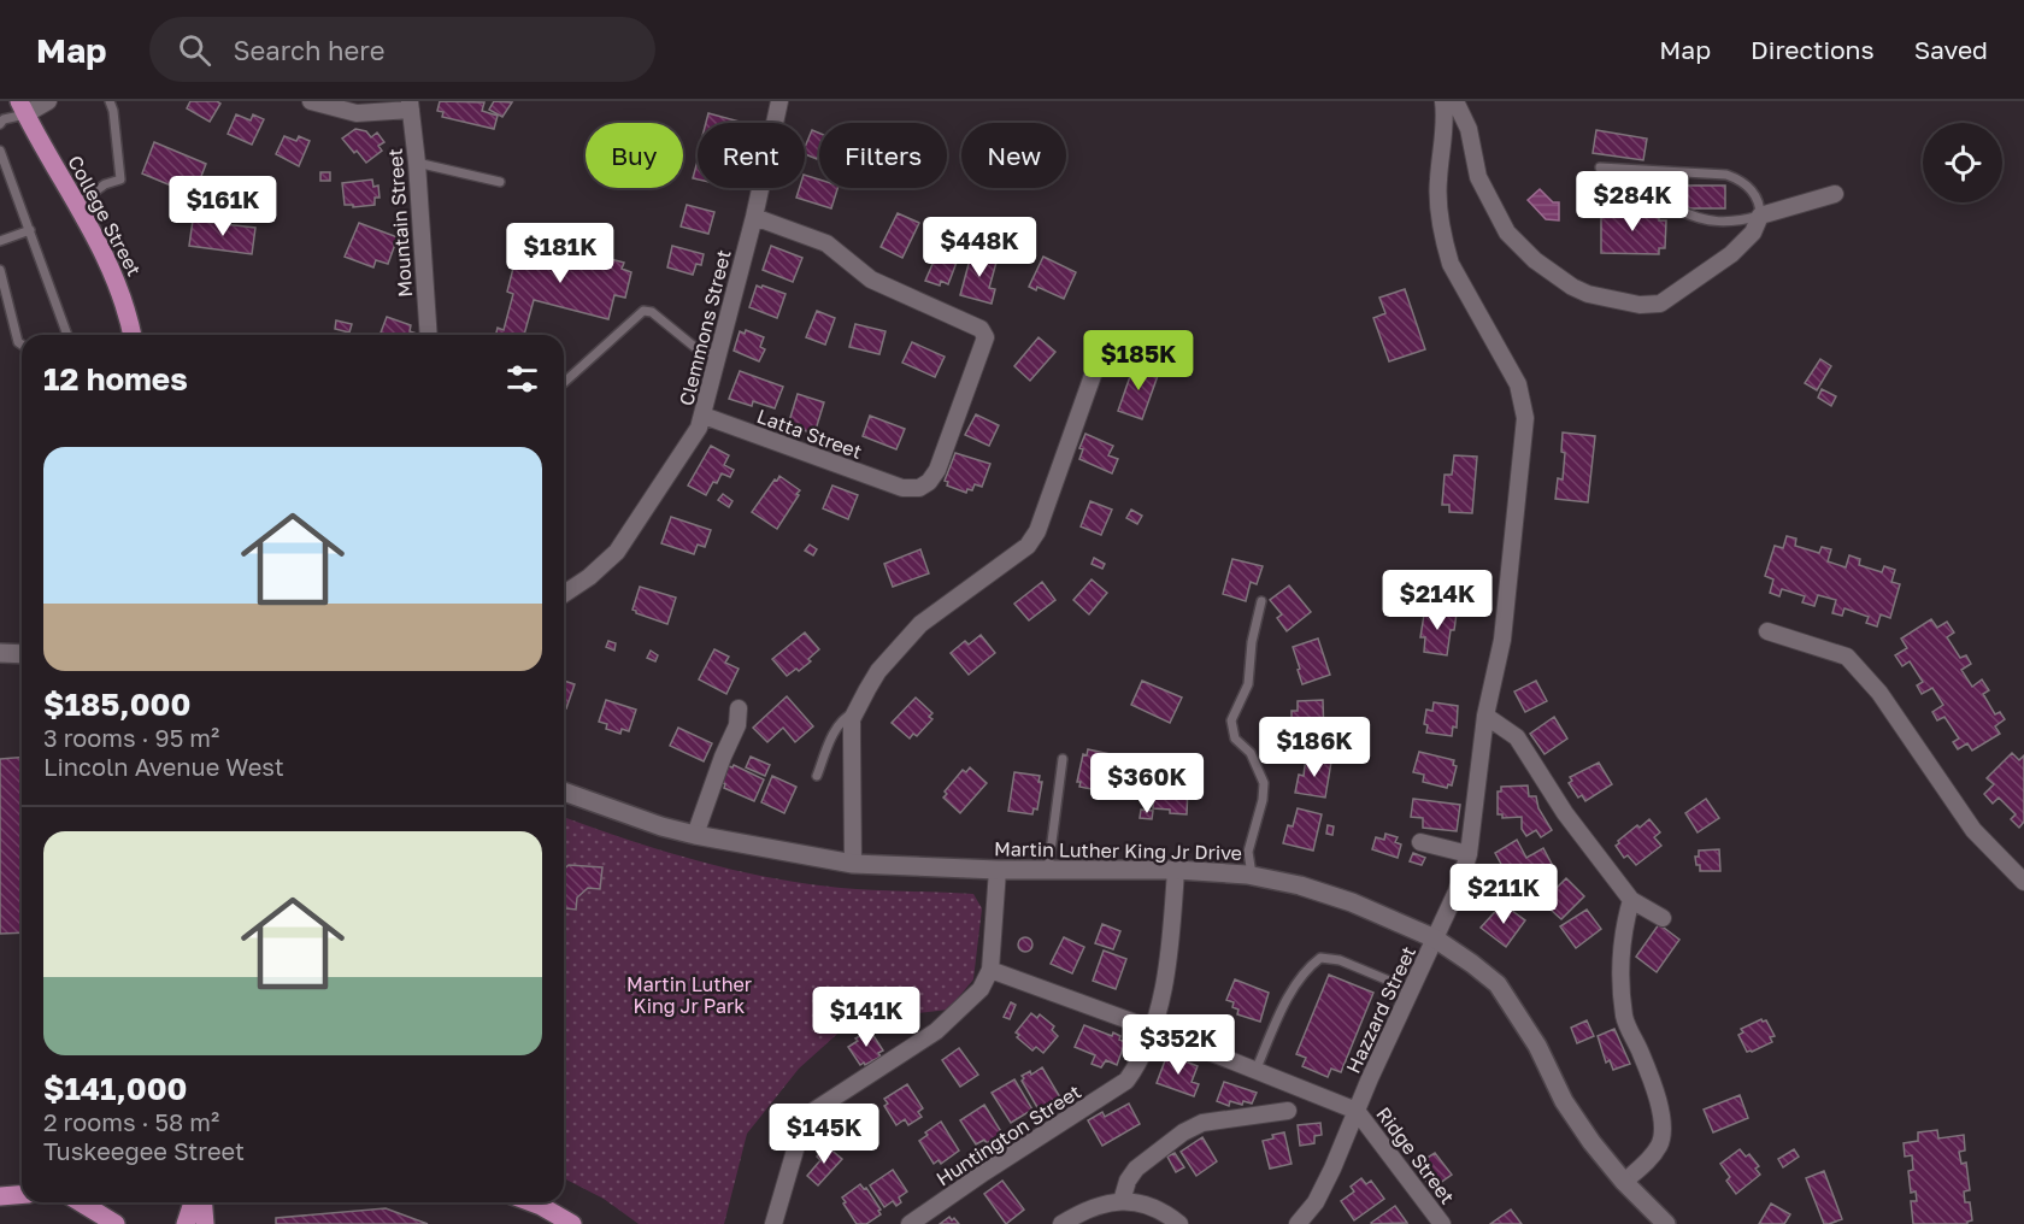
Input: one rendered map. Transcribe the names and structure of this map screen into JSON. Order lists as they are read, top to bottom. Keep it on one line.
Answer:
{"streets":{"main road":["College Street","Martin Luther King Jr Drive"],"street":["Mountain Street","Clemmons Street","Latta Street","Hazzard Street","Huntington Street","Ridge Street"]},"crossings":[["Clemmons Street","Latta Street"],["Martin Luther King Jr Drive","Hazzard Street"],["Martin Luther King Jr Drive","Huntington Street"],["Hazzard Street","Ridge Street"]],"parks":["Martin Luther King Jr Park"],"page":{"header":"Map","search":"Search here","nav":["Map","Directions","Saved"],"chip":["Buy","Rent","Filters","New"],"price":["$284K","$161K","$448K","$181K","$185K","$214K","$186K","$360K","$211K","$141K","$352K","$145K"],"heading":"12 homes","list":[{"name":"$185,000","note":"3 rooms · 95 m² · Lincoln Avenue West"},{"name":"$141,000","note":"2 rooms · 58 m² · Tuskeegee Street"}]}}
